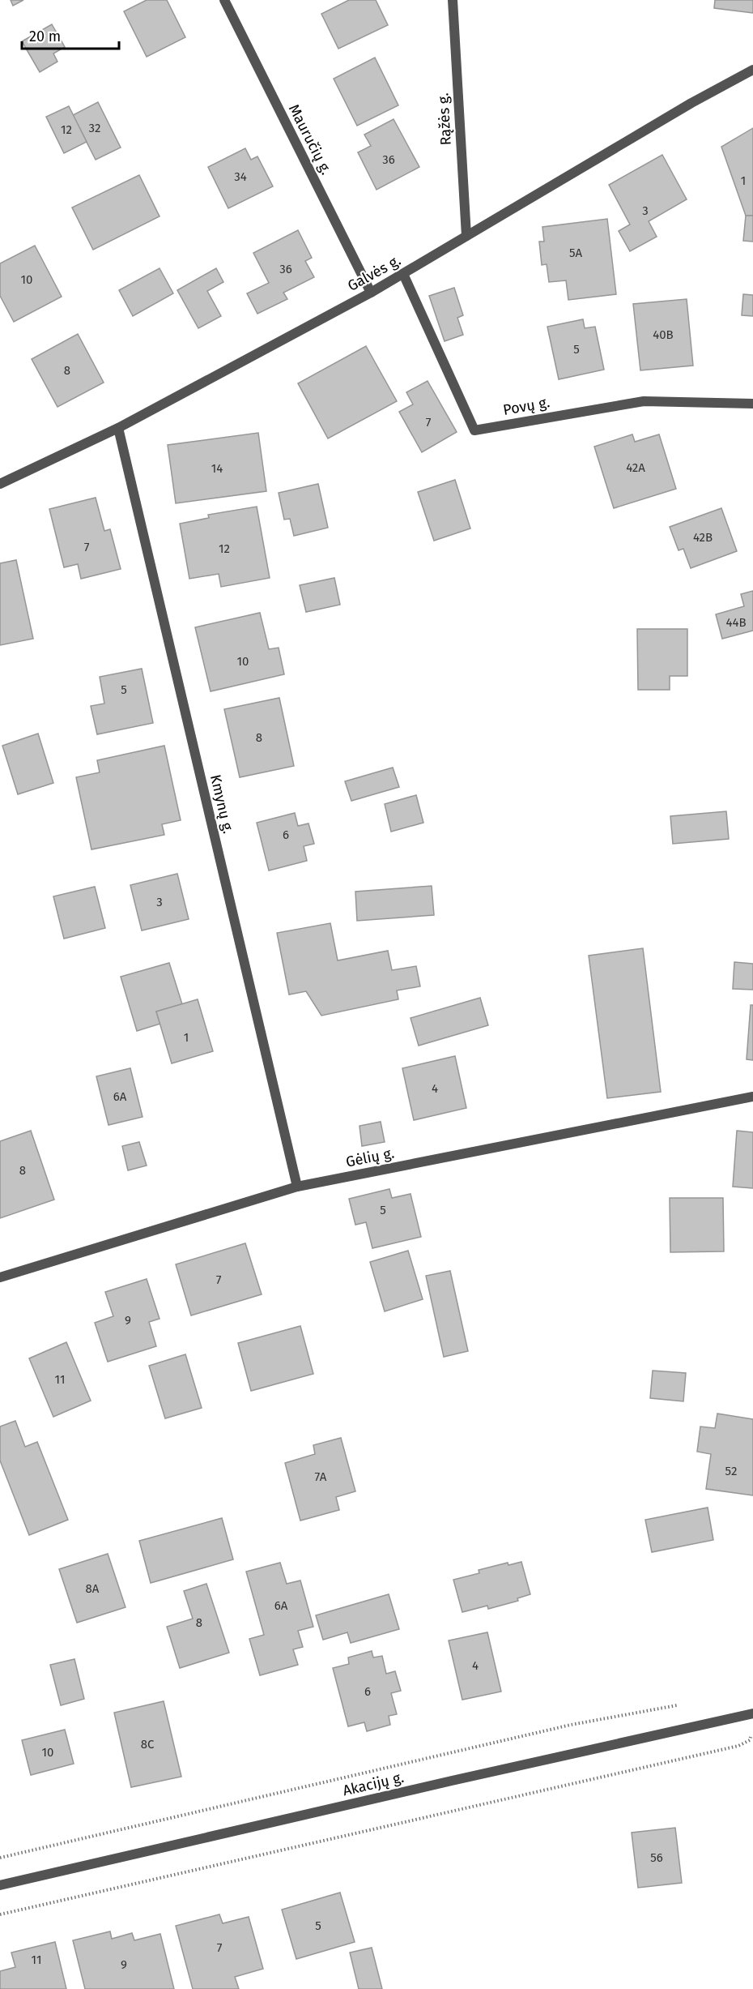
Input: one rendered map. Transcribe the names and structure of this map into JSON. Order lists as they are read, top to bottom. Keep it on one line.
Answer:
{"streets":{"street":["Rąžės g.","Mauručių g.","Galvės g.","Povų g.","Kmynų g.","Gėlių g.","Akacijų g."]},"crossings":[["Rąžės g.","Galvės g."],["Mauručių g.","Galvės g."],["Galvės g.","Povų g."],["Galvės g.","Kmynų g."],["Kmynų g.","Gėlių g."]],"house_numbers":["32","12","36","34","1","3","5A","36","10","40B","5","8","7","42A","14","42B","7","12","44B","10","5","8","6","3","1","4","6A","8","5","7","9","11","52","7A","8A","6A","8","4","6","8C","10","56","5","7","11","9"],"scale_bar":"20 m"}
